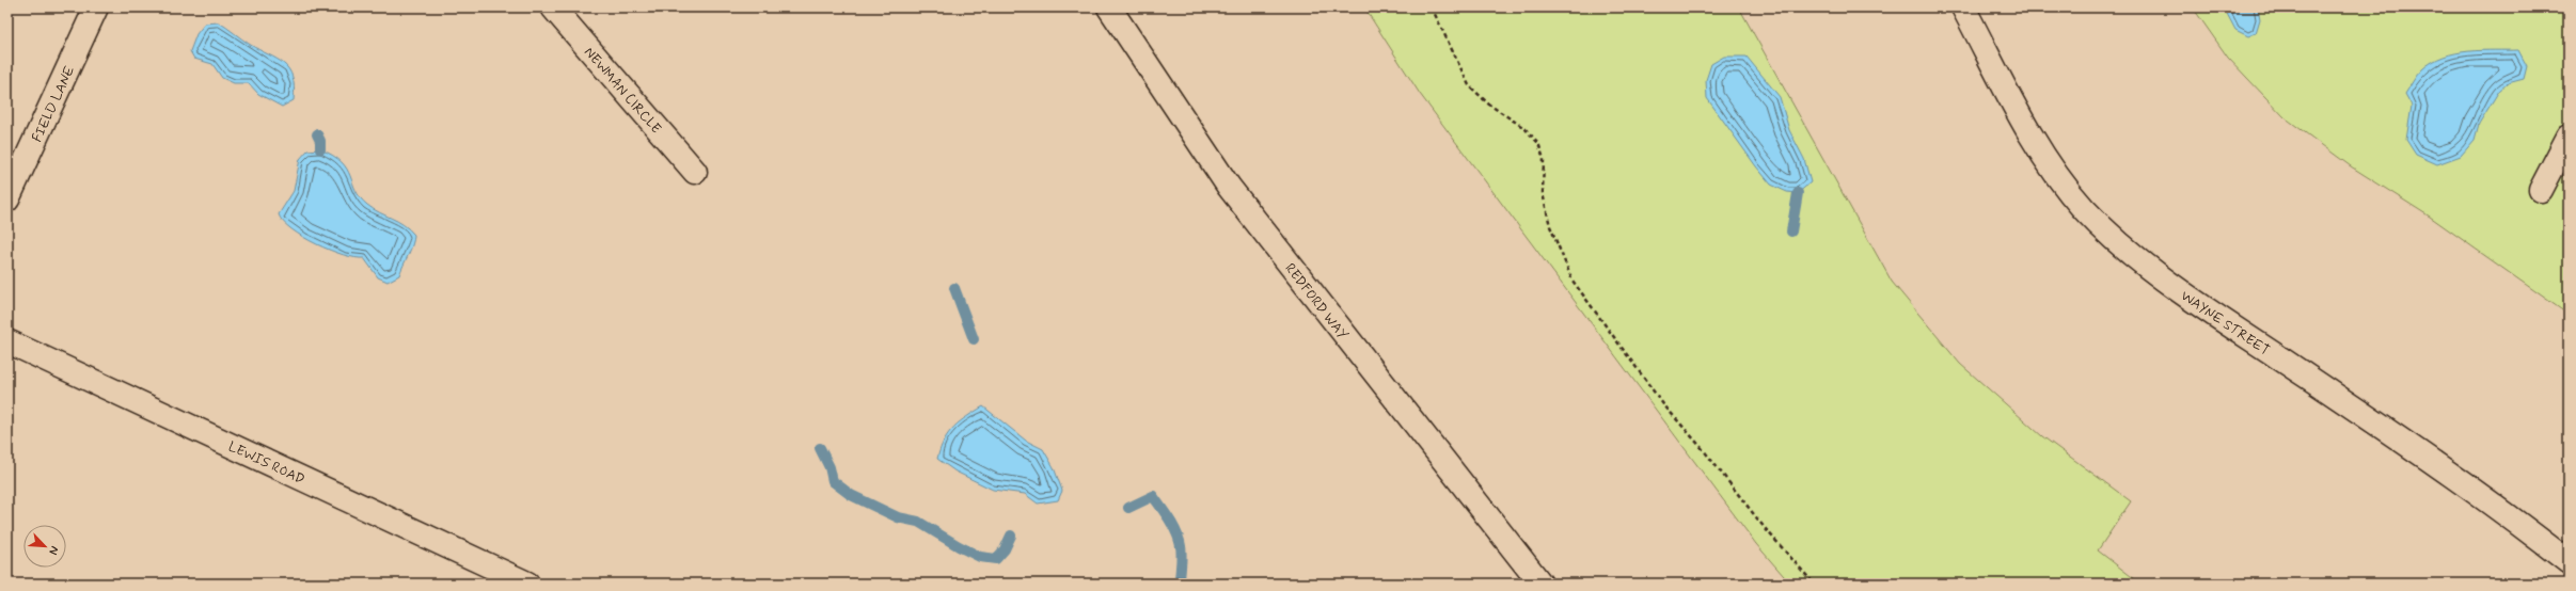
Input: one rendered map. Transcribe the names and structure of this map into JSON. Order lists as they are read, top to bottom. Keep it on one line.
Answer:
{"streets":{"street":["NEWMAN CIRCLE","FIELD LANE","REDFORD WAY","WAYNE STREET","LEWIS ROAD"]},"north":"bottom right"}
